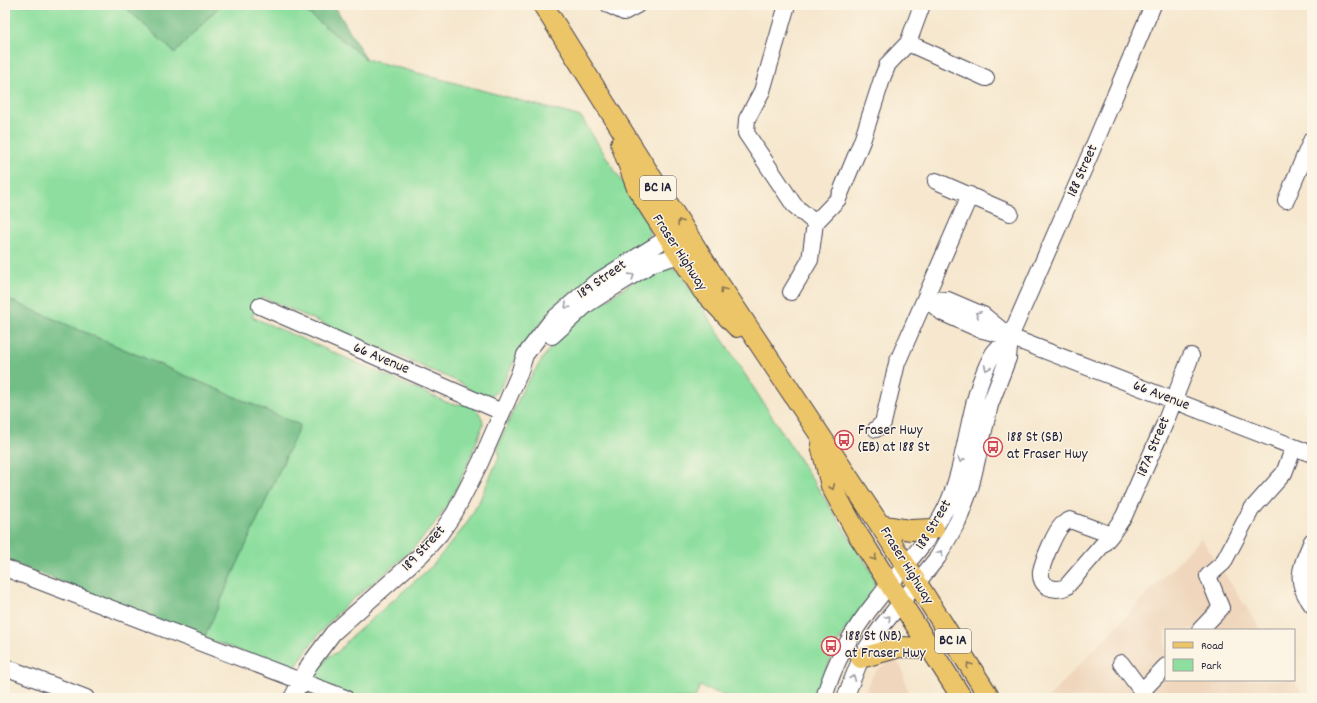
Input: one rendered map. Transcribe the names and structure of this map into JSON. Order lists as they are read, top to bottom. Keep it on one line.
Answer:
{"streets":{"main road":["BC 1A","Fraser Highway"],"street":["188 Street","189 Street","66 Avenue","187A Street"]},"crossings":[["188 Street","Fraser Highway"],["188 Street","66 Avenue"],["Fraser Highway","189 Street"],["189 Street","66 Avenue"],["66 Avenue","187A Street"]],"places":{"bus stop":["Fraser Hwy (EB) at 188 St","188 St (SB) at Fraser Hwy","188 St (NB) at Fraser Hwy"]},"legend":["Road","Park"]}
